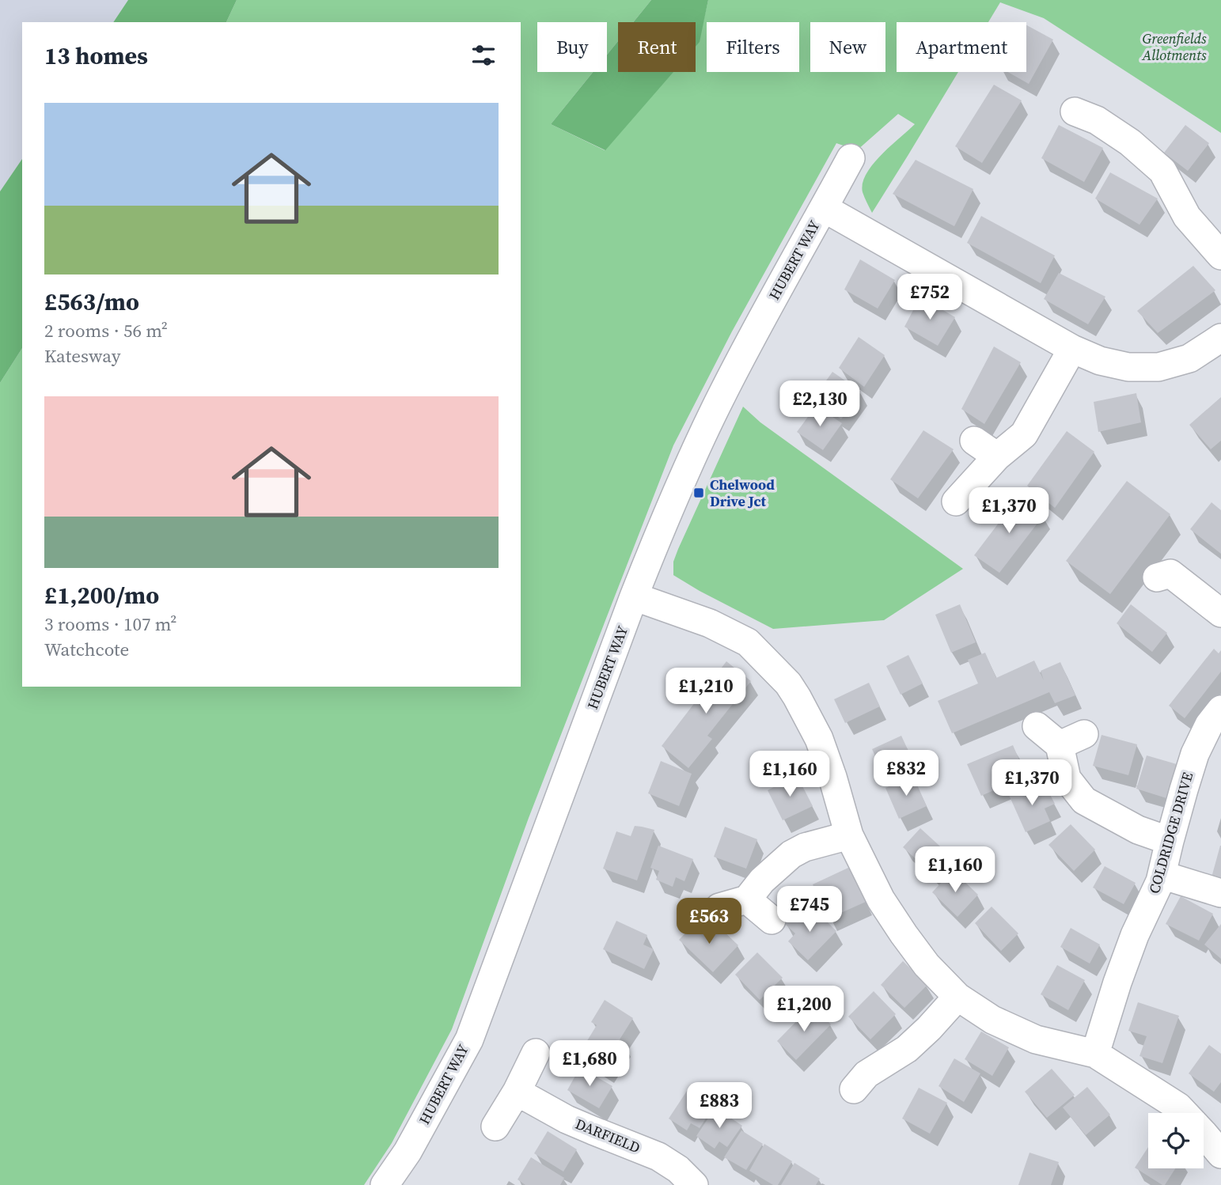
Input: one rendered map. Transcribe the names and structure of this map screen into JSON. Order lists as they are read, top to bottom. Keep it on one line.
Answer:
{"streets":{"street":["HUBERT WAY","COLDRIDGE DRIVE","DARFIELD"]},"parks":["Greenfields Allotments"],"places":{"transit":["Chelwood Drive Jct"]},"page":{"chip":["Buy","Rent","Filters","New","Apartment"],"heading":"13 homes","list":[{"name":"£563/mo","note":"2 rooms · 56 m² · Katesway"},{"name":"£1,200/mo","note":"3 rooms · 107 m² · Watchcote"}],"price":["£752","£2,130","£1,370","£1,210","£832","£1,160","£1,370","£1,160","£745","£563","£1,200","£1,680","£883"]}}
